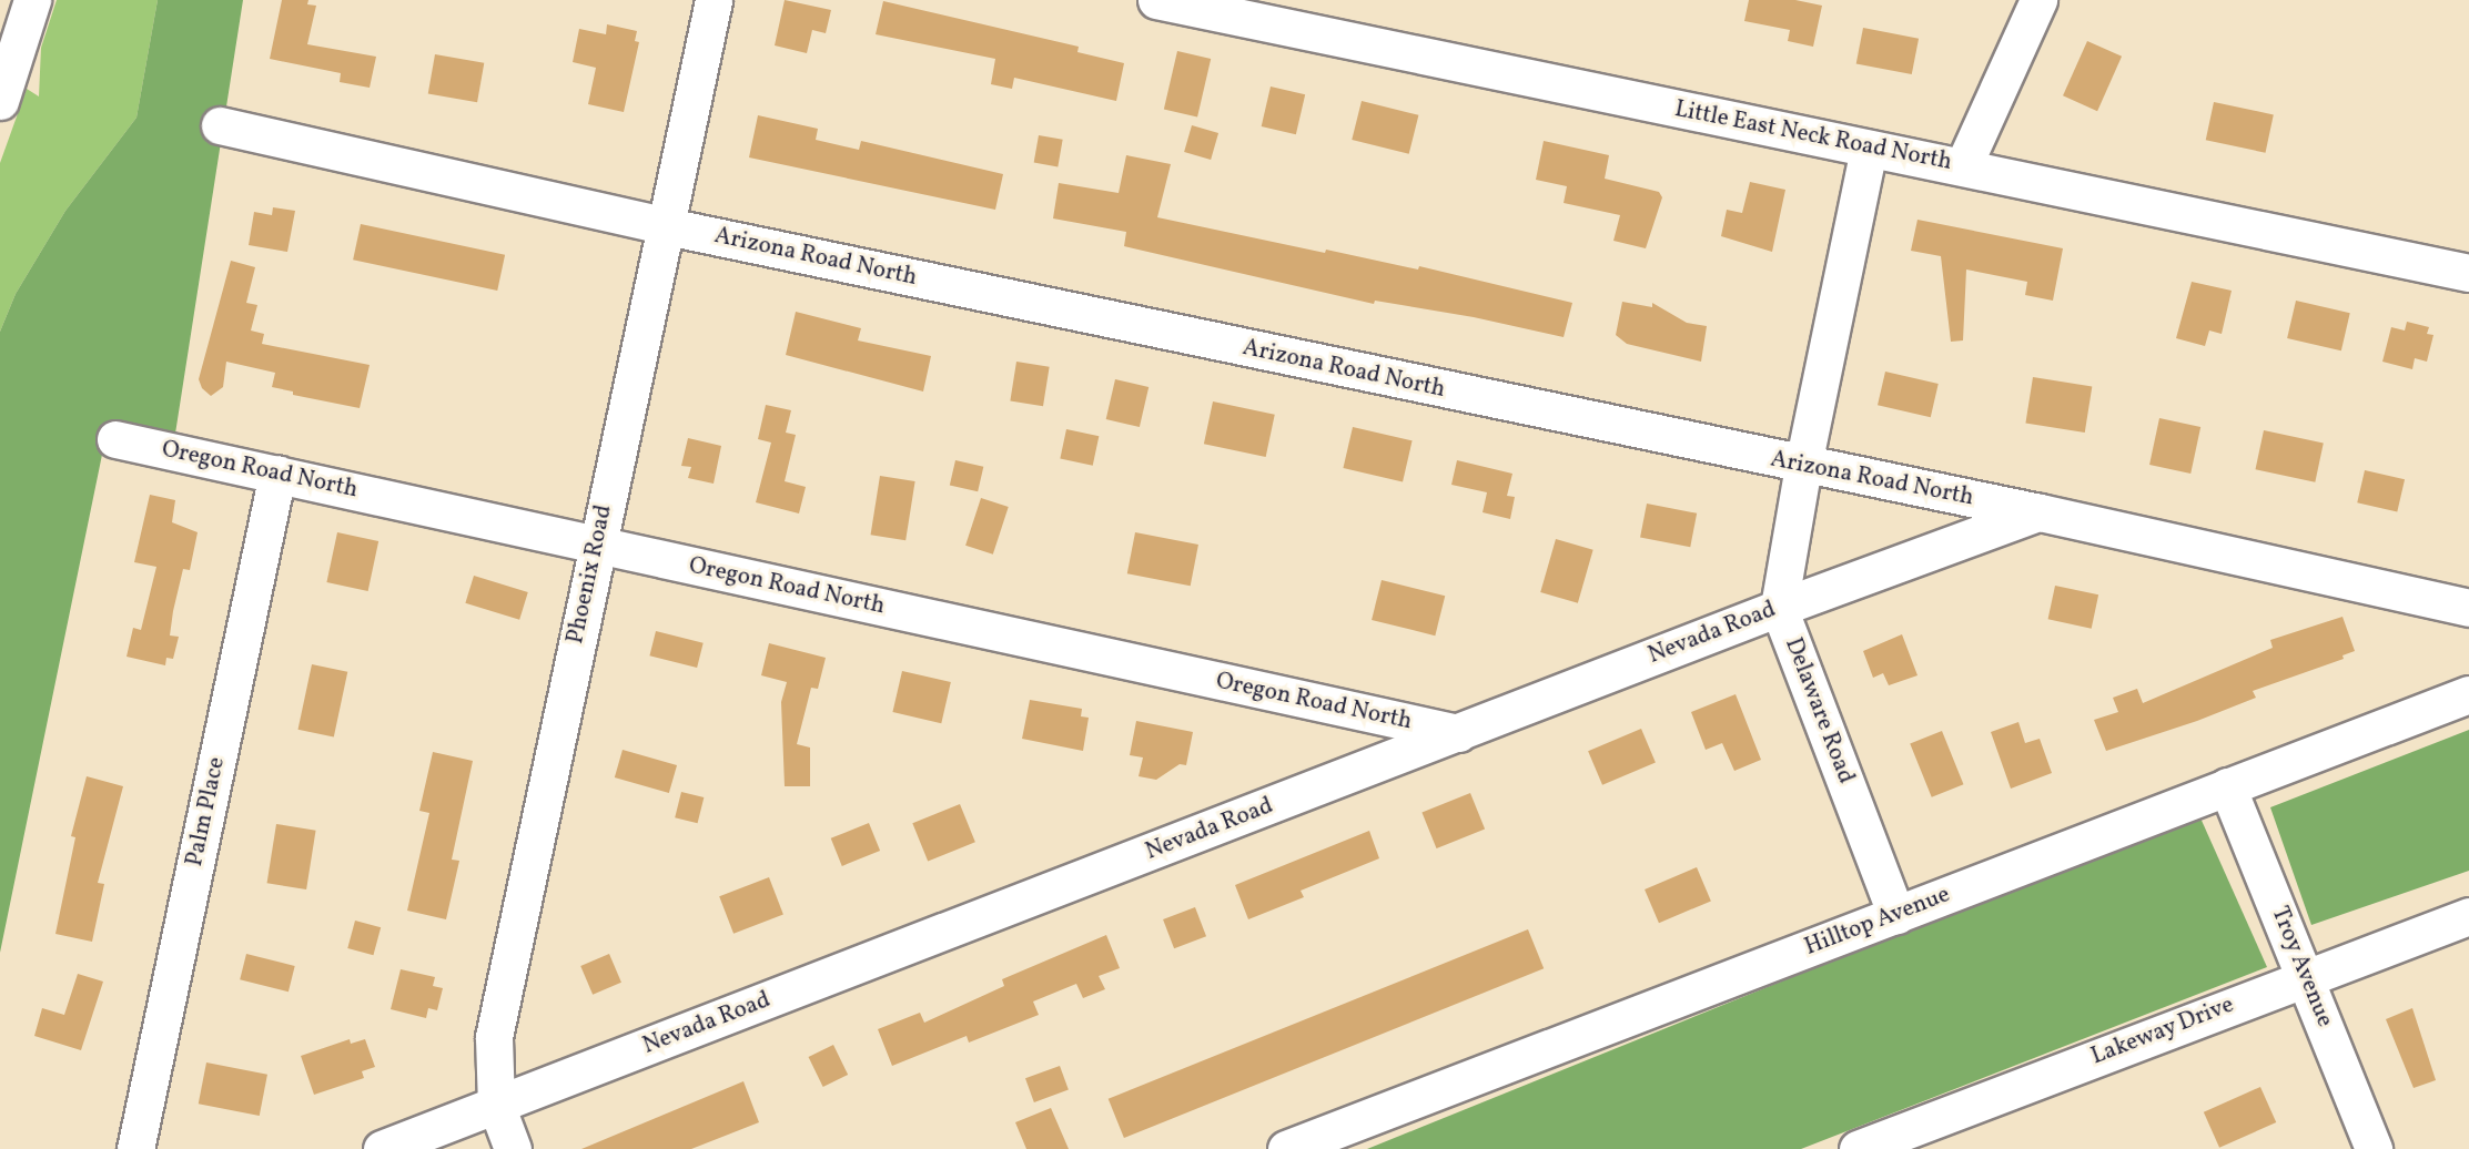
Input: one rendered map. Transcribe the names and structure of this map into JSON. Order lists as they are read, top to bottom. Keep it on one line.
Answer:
{"streets":{"main road":["Little East Neck Road North","Arizona Road North","Oregon Road North","Phoenix Road","Nevada Road","Delaware Road","Palm Place","Hilltop Avenue","Troy Avenue","Lakeway Drive"]},"crossings":[["Little East Neck Road North","Delaware Road"],["Arizona Road North","Phoenix Road"],["Arizona Road North","Nevada Road"],["Arizona Road North","Delaware Road"],["Oregon Road North","Phoenix Road"],["Oregon Road North","Nevada Road"],["Oregon Road North","Palm Place"],["Phoenix Road","Nevada Road"],["Nevada Road","Delaware Road"],["Delaware Road","Hilltop Avenue"],["Hilltop Avenue","Troy Avenue"],["Troy Avenue","Lakeway Drive"]]}
